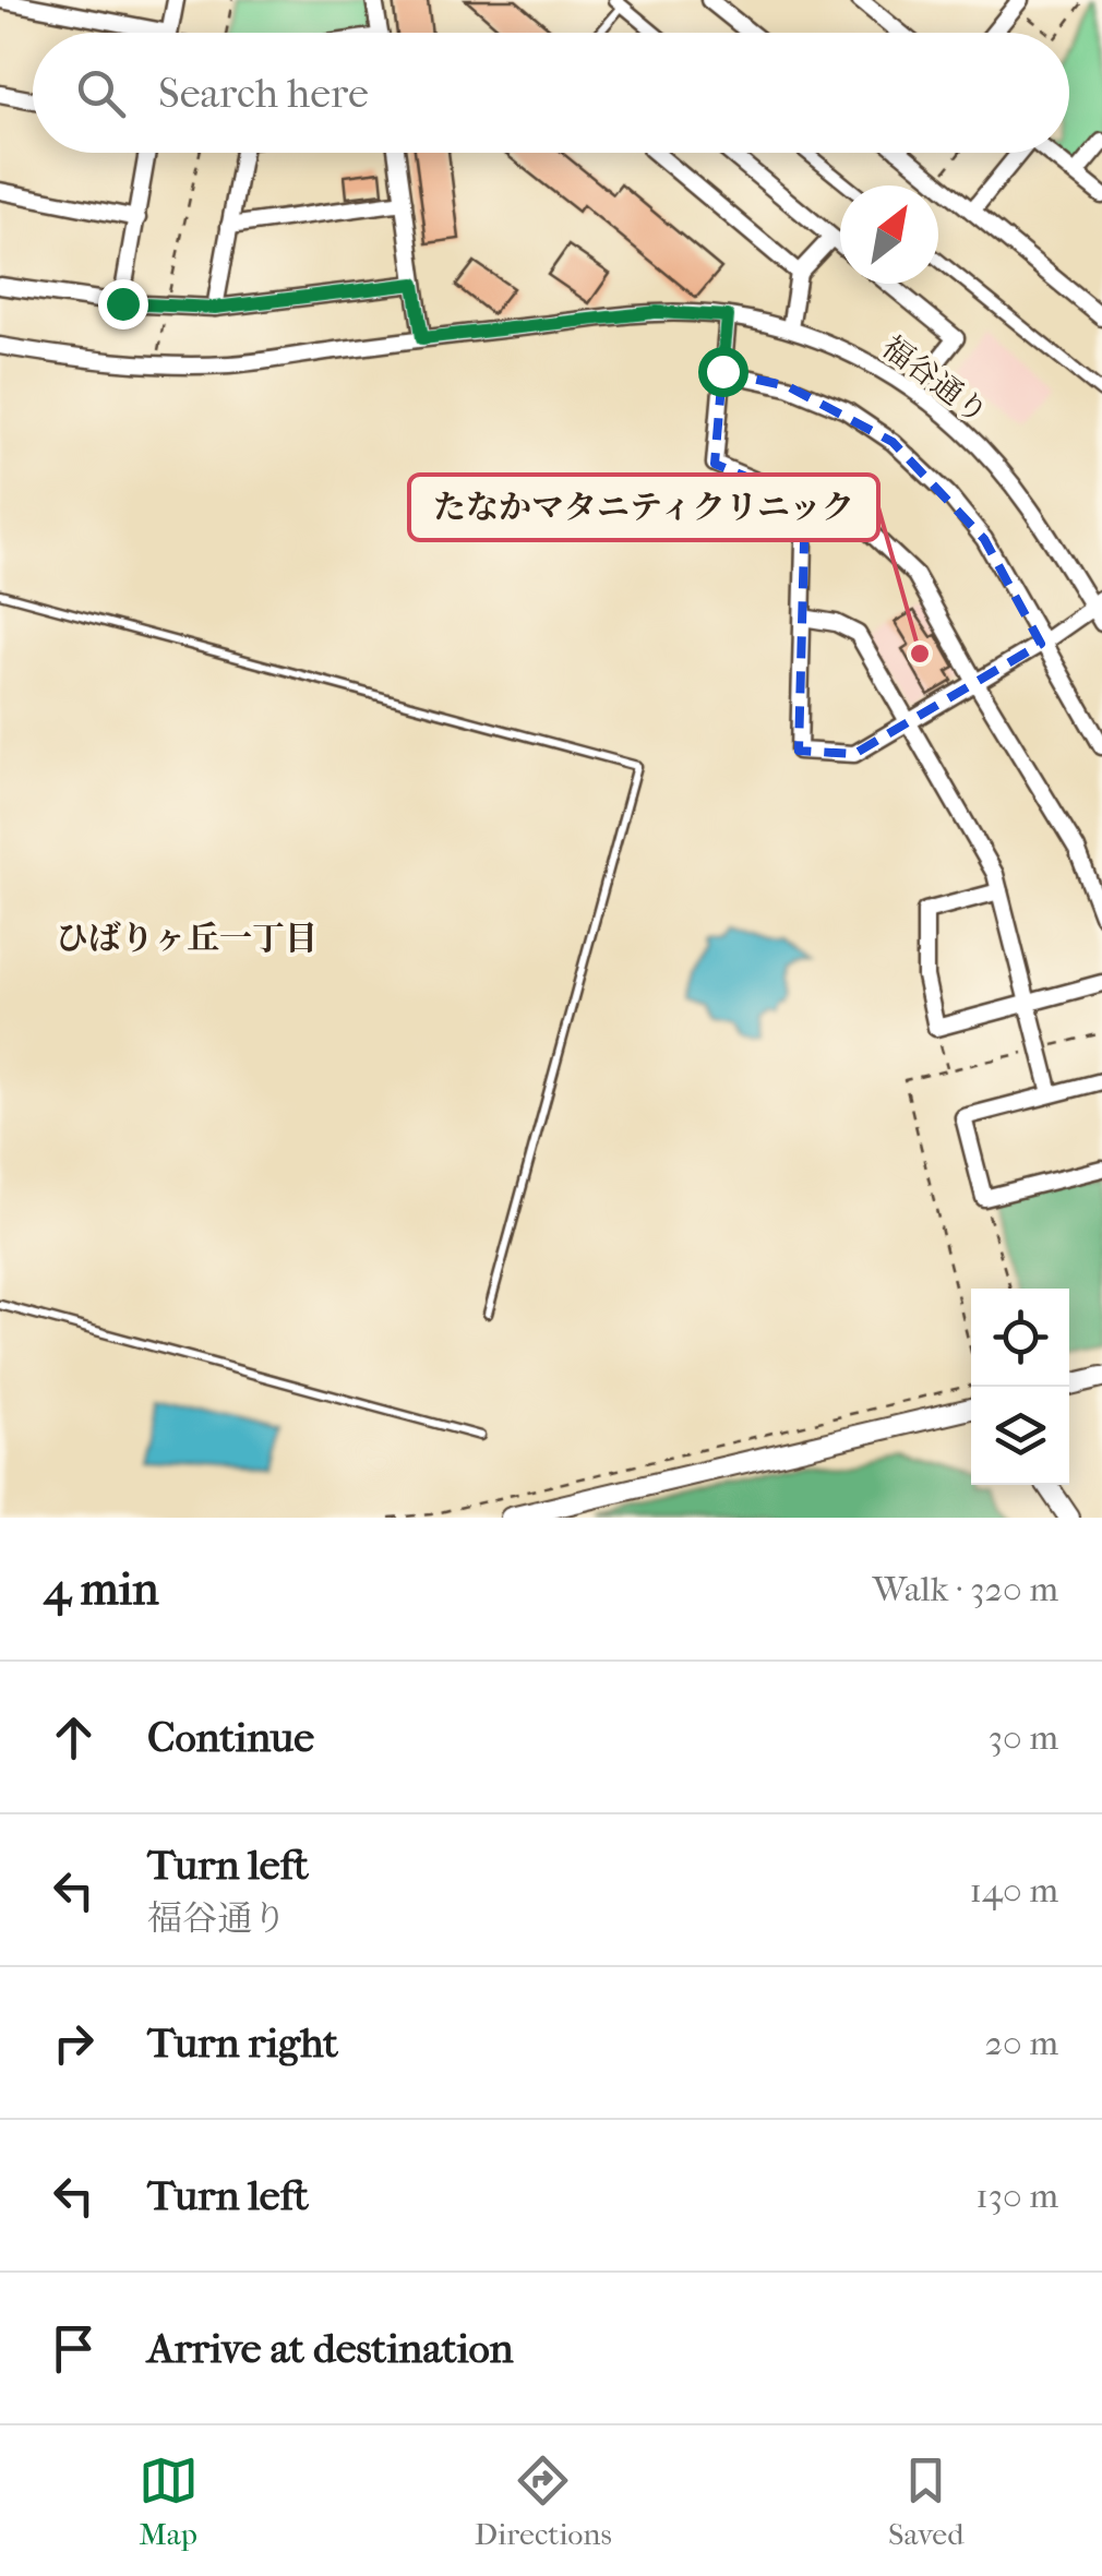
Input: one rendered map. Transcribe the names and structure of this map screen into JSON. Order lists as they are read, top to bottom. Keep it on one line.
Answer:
{"streets":{"street":["福谷通り"]},"districts":["ひばりヶ丘一丁目"],"places":["たなかマタニティクリニック"],"north":"top right","page":{"search":"Search here","heading":["4 min","Walk · 320 m"],"list":[["Continue","30 m"],["Turn left","福谷通り","140 m"],["Turn right","20 m"],["Turn left","130 m"],"Arrive at destination"],"nav":["Map","Directions","Saved"]}}
